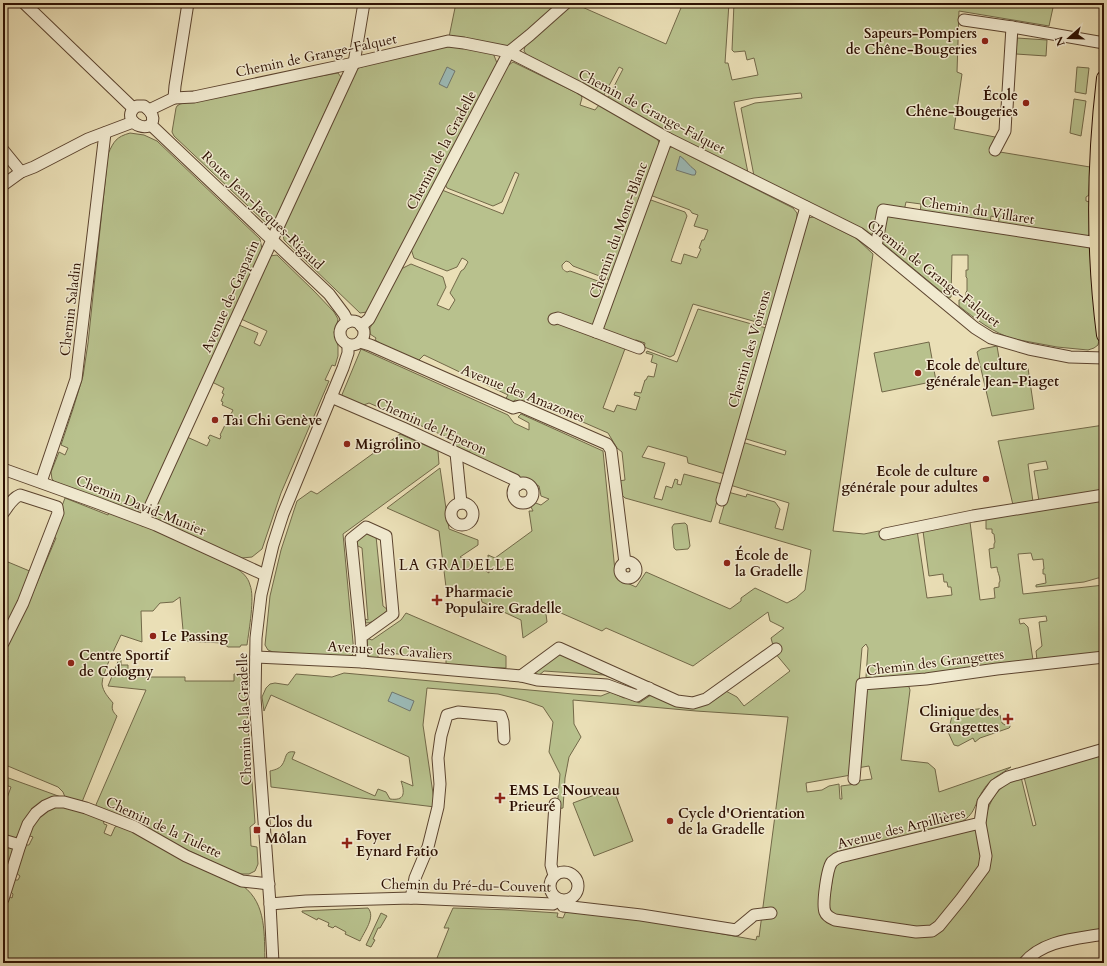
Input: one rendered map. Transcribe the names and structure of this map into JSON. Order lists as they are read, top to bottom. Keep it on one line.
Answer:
{"streets":{"street":["Chemin de Grange-Falquet","Chemin de la Gradelle","Route Jean-Jacques-Rigaud","Chemin du Villaret","Chemin du Mont-Blanc","Avenue de-Gasparin","Chemin Saladin","Chemin des Voirons","Avenue des Amazones","Chemin de l'Eperon","Chemin David-Munier","Avenue des Cavaliers","Chemin des Grangettes","Chemin de la Tulette","Avenue des Arpillières","Chemin du Pré-du-Couvent"]},"crossings":[["Chemin de Grange-Falquet","Chemin de la Gradelle"],["Chemin de Grange-Falquet","Route Jean-Jacques-Rigaud"],["Chemin de Grange-Falquet","Chemin du Villaret"],["Chemin de Grange-Falquet","Chemin du Mont-Blanc"],["Chemin de Grange-Falquet","Avenue de-Gasparin"],["Chemin de Grange-Falquet","Chemin des Voirons"],["Chemin de la Gradelle","Route Jean-Jacques-Rigaud"],["Chemin de la Gradelle","Avenue des Amazones"],["Chemin de la Gradelle","Chemin de l'Eperon"],["Chemin de la Gradelle","Chemin David-Munier"],["Chemin de la Gradelle","Avenue des Cavaliers"],["Chemin de la Gradelle","Chemin de la Tulette"],["Chemin de la Gradelle","Chemin du Pré-du-Couvent"],["Route Jean-Jacques-Rigaud","Avenue de-Gasparin"],["Route Jean-Jacques-Rigaud","Avenue des Amazones"],["Avenue de-Gasparin","Chemin David-Munier"],["Chemin Saladin","Chemin David-Munier"]],"districts":["LA GRADELLE"],"places":{"other":["Sapeurs-Pompiers de Chêne-Bougeries","École Chêne-Bougeries","Ecole de culture générale Jean-Piaget","Tai Chi Genève","Migrolino","Ecole de culture générale pour adultes","École de la Gradelle","Le Passing","Centre Sportif de Cologny","Cycle d'Orientation de la Gradelle"],"health":["Pharmacie Populaire Gradelle","Clinique des Grangettes","EMS Le Nouveau Prieuré","Foyer Eynard Fatio"],"transit":["Clos du Môlan"]},"north":"left"}
